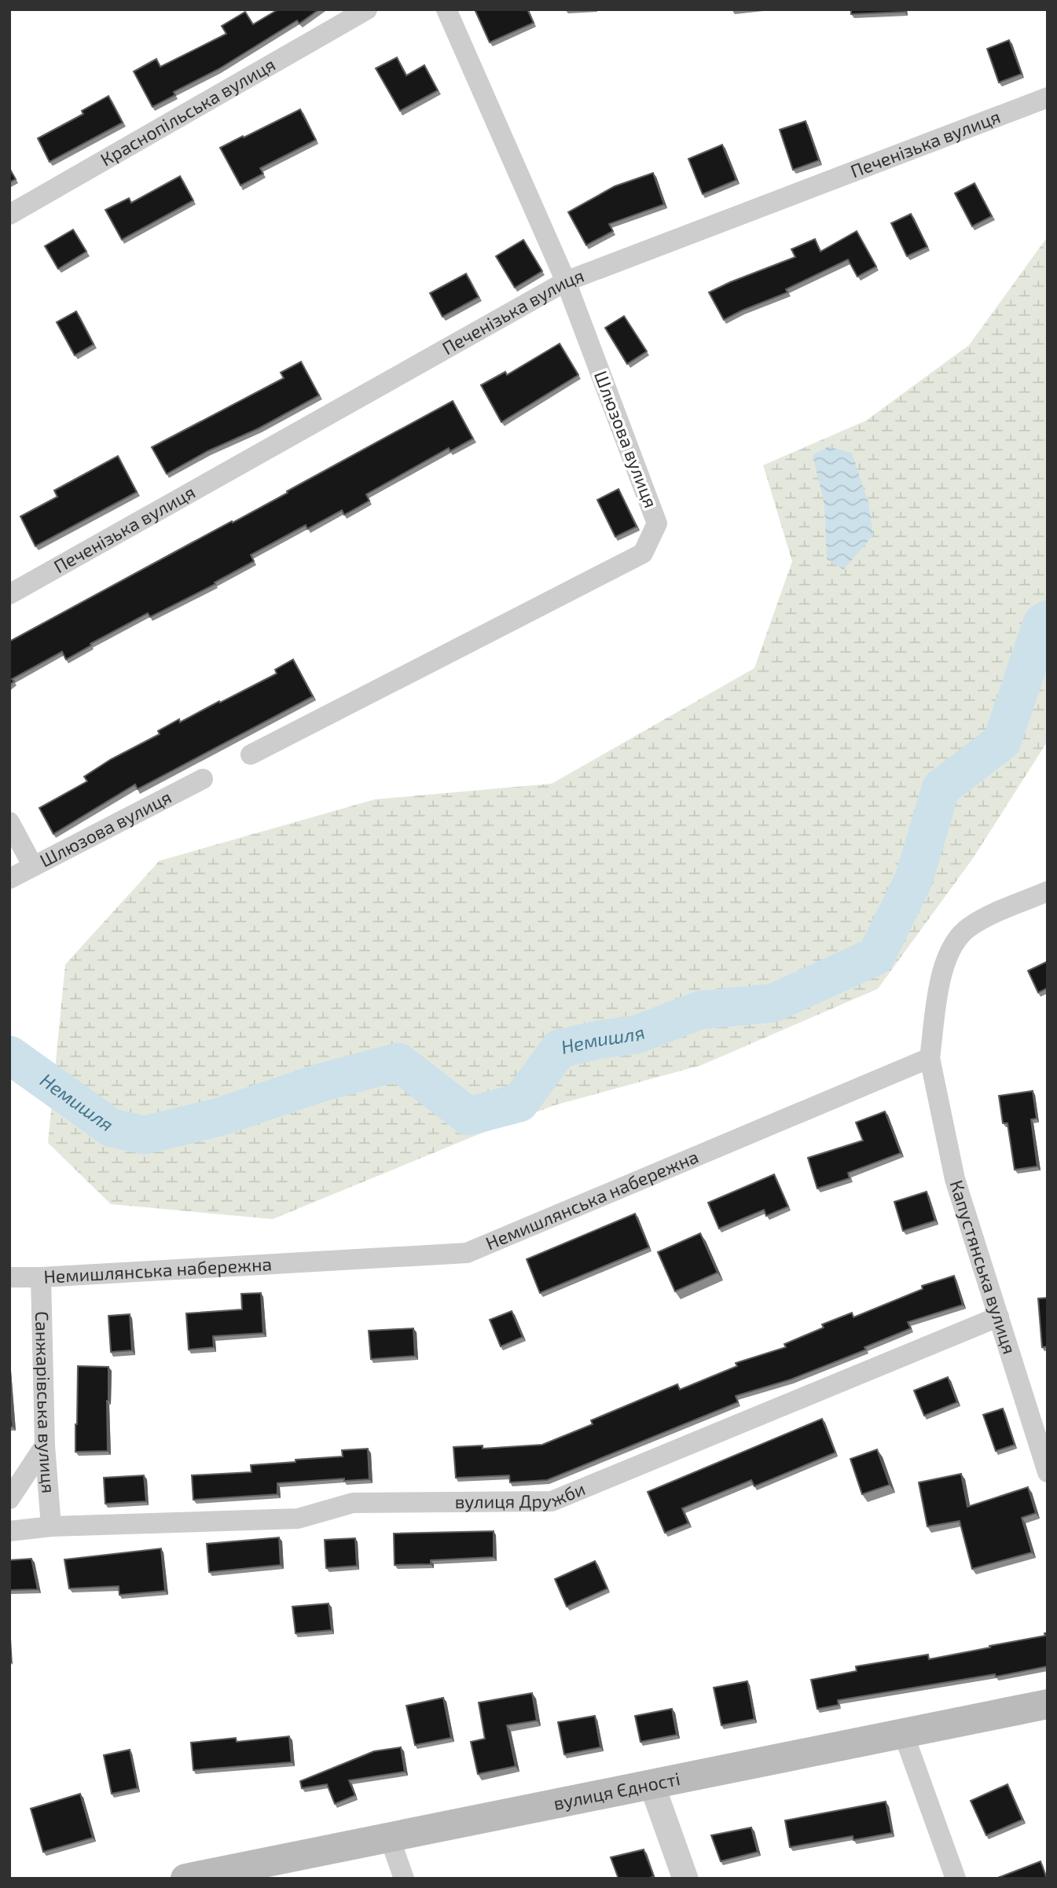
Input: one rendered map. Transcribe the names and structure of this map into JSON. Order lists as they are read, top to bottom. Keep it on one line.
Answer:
{"streets":{"main road":["вулиця Єдності"],"street":["Краснопільська вулиця","Печенізька вулиця","Шлюзова вулиця","Немишлянська набережна","Капустянська вулиця","Санжарівська вулиця","вулиця Дружби"]},"crossings":[["Печенізька вулиця","Шлюзова вулиця"],["Немишлянська набережна","Капустянська вулиця"],["Немишлянська набережна","Санжарівська вулиця"],["Капустянська вулиця","вулиця Дружби"],["Санжарівська вулиця","вулиця Дружби"]],"water":["Немишля"]}
